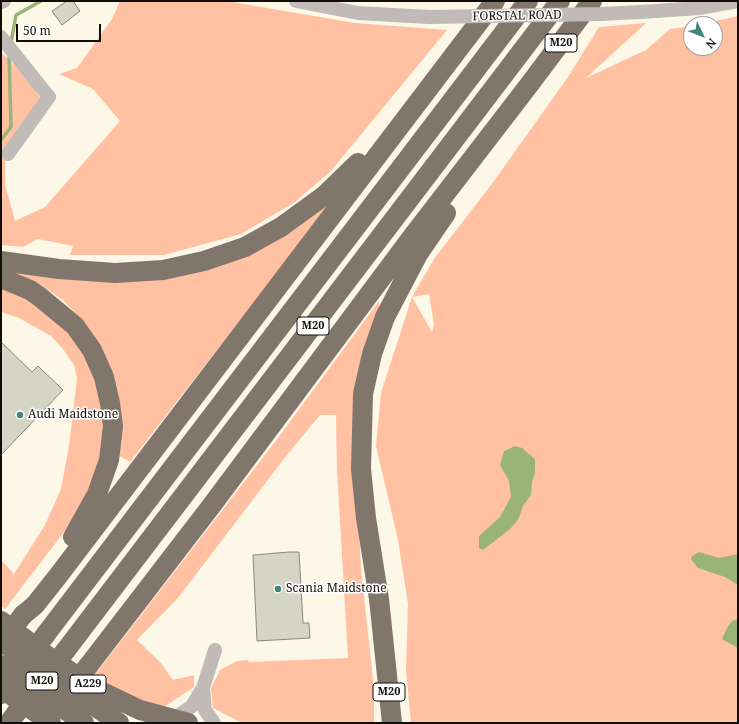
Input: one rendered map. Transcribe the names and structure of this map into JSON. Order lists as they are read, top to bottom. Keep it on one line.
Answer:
{"streets":{"highway":["M20","A229"],"street":["FORSTAL ROAD"]},"places":["Audi Maidstone","Scania Maidstone"],"scale_bar":"50 m","north":"bottom right"}
